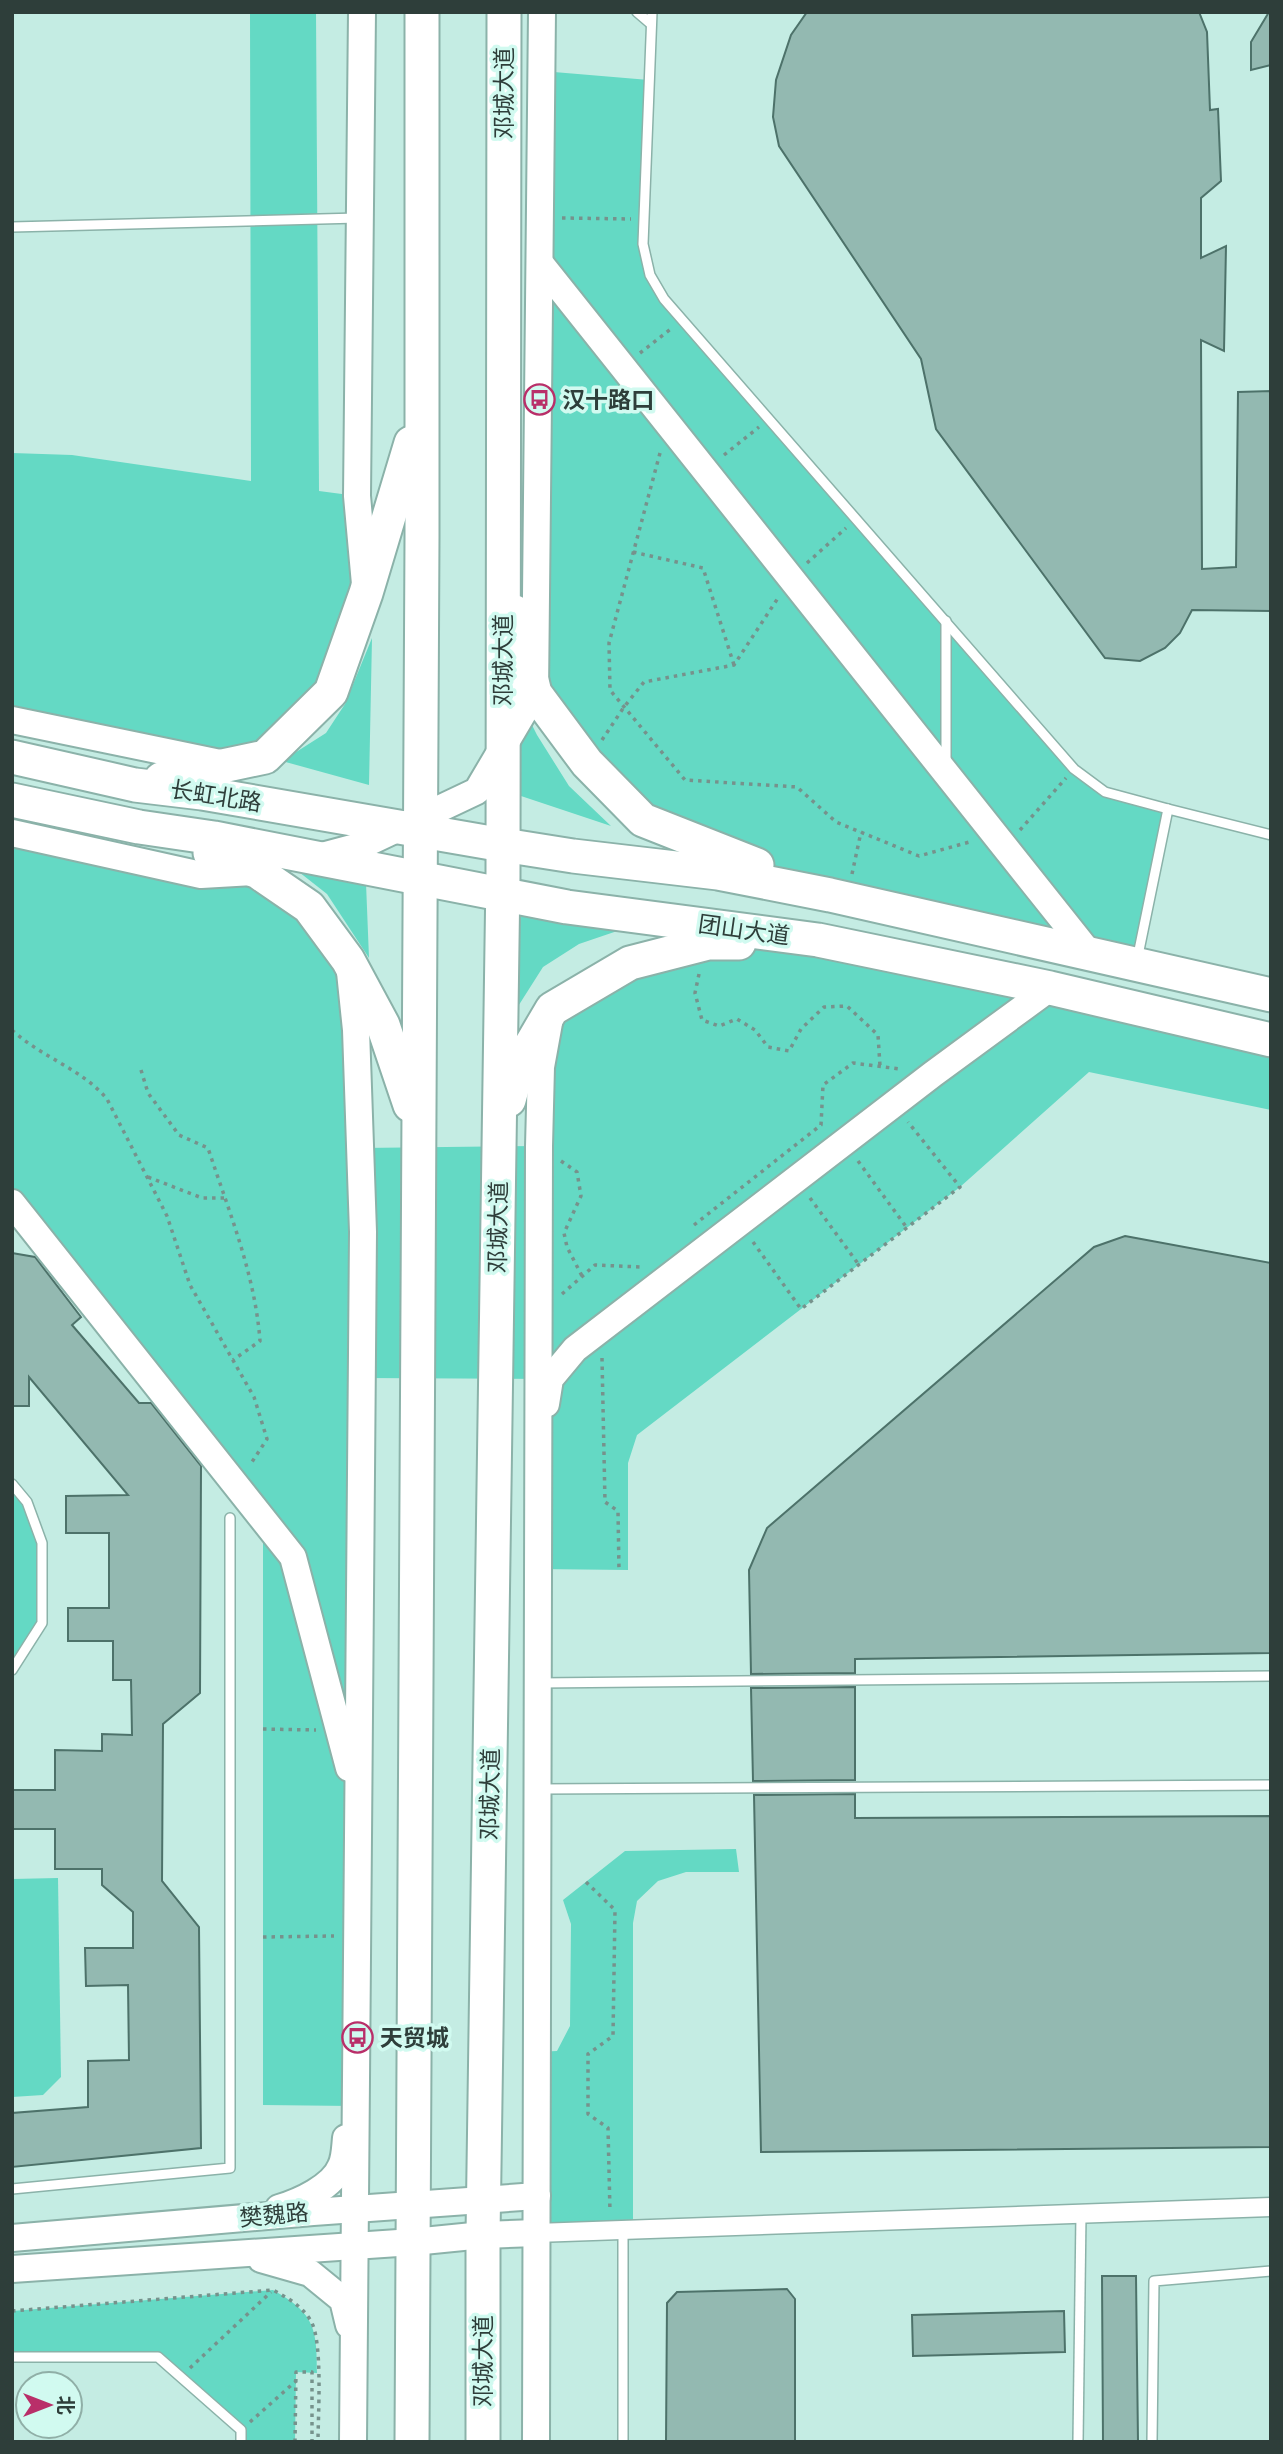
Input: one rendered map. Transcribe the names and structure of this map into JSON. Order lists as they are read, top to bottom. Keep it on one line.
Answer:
{"streets":{"highway":["邓城大道","长虹北路","团山大道"],"street":["樊魏路"]},"crossings":[["邓城大道","团山大道"],["邓城大道","樊魏路"],["长虹北路","团山大道"]],"places":{"bus stop":["汉十路口","天贸城"]},"north":"right"}
